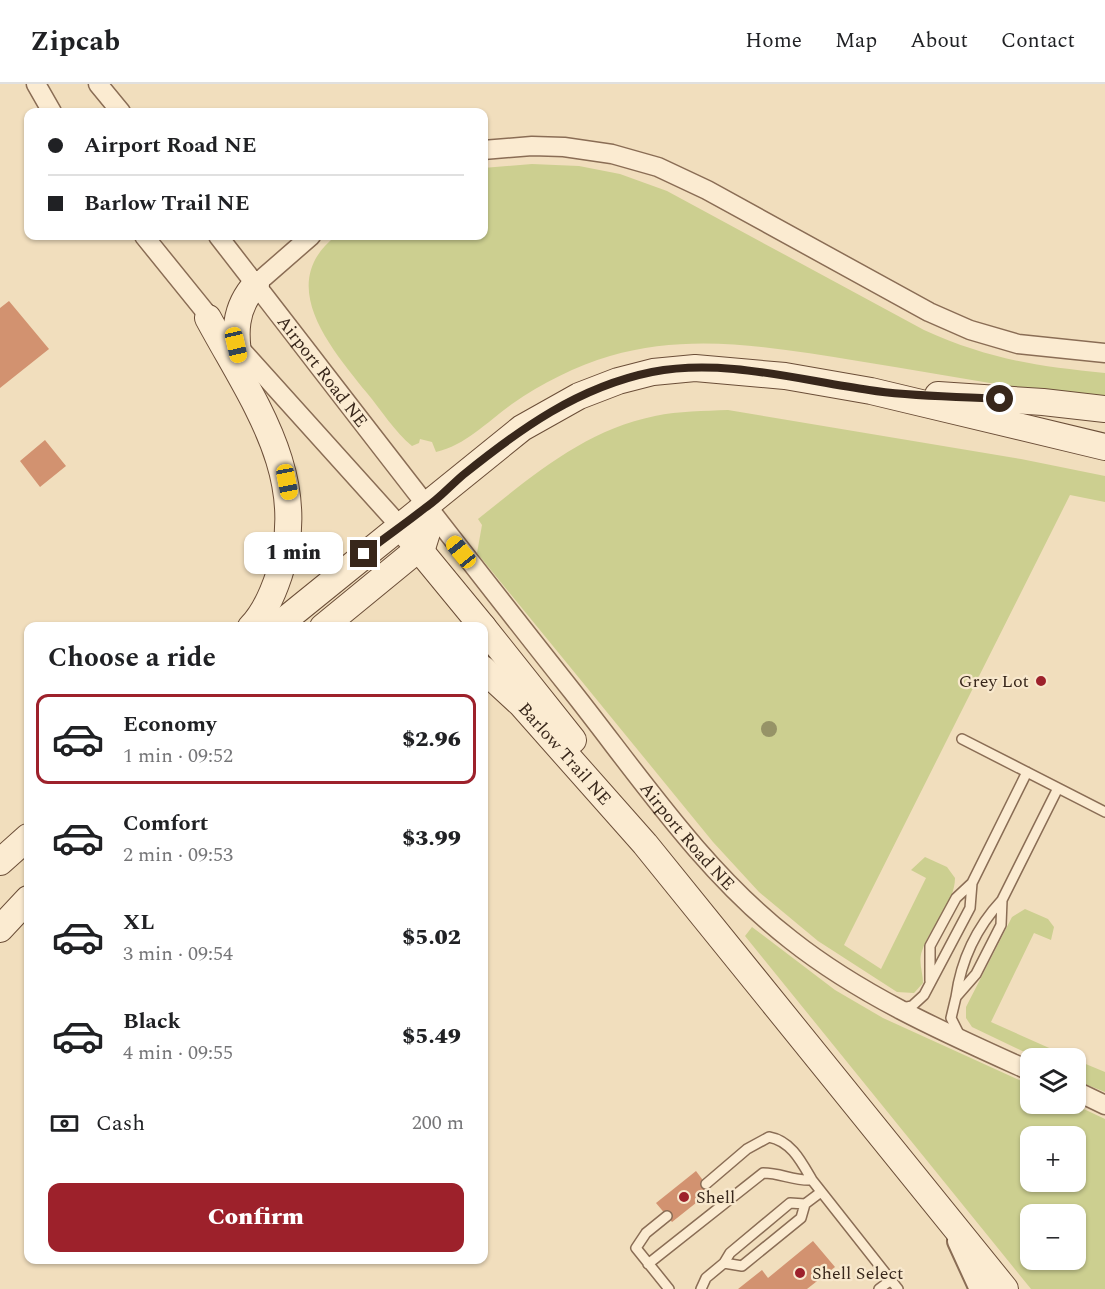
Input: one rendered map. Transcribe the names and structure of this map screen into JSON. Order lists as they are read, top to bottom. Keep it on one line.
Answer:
{"streets":{"main road":["Barlow Trail NE"],"street":["Airport Road NE"]},"places":["Grey Lot","Shell","Shell Select"],"page":{"header":"Zipcab","nav":["Home","Map","About","Contact"],"banner":["Airport Road NE","Barlow Trail NE"],"bubble":"1 min","heading":"Choose a ride","list":[{"name":"Economy","note":"1 min · 09:52","value":"$2.96"},{"name":"Comfort","note":"2 min · 09:53","value":"$3.99"},{"name":"XL","note":"3 min · 09:54","value":"$5.02"},{"name":"Black","note":"4 min · 09:55","value":"$5.49"}],"map_buttons":["+","−"],"pay":["Cash","200 m"],"buttons":"Confirm"}}
